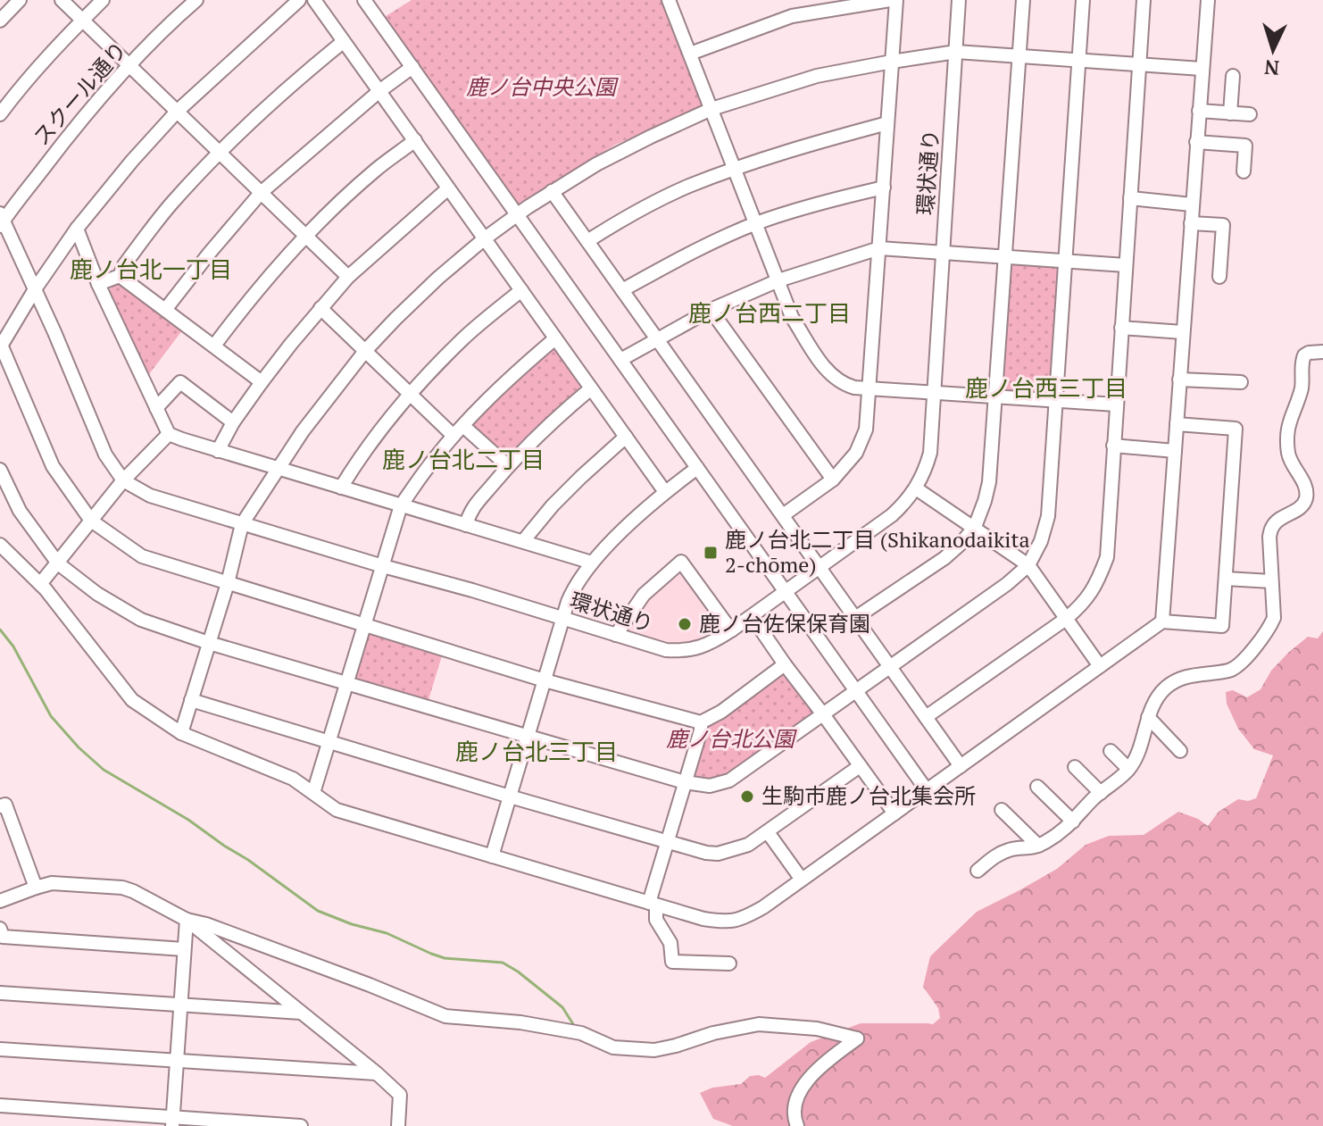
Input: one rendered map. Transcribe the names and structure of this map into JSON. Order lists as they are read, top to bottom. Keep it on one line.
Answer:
{"streets":{"street":["スクール通り","環状通り"]},"districts":["鹿ノ台北一丁目","鹿ノ台西二丁目","鹿ノ台西三丁目","鹿ノ台北二丁目","鹿ノ台北三丁目"],"parks":["鹿ノ台中央公園","鹿ノ台北公園"],"places":{"transit":["鹿ノ台北二丁目 (Shikanodaikita 2-chōme)"],"other":["鹿ノ台佐保保育園","生駒市鹿ノ台北集会所"]},"north":"bottom"}
